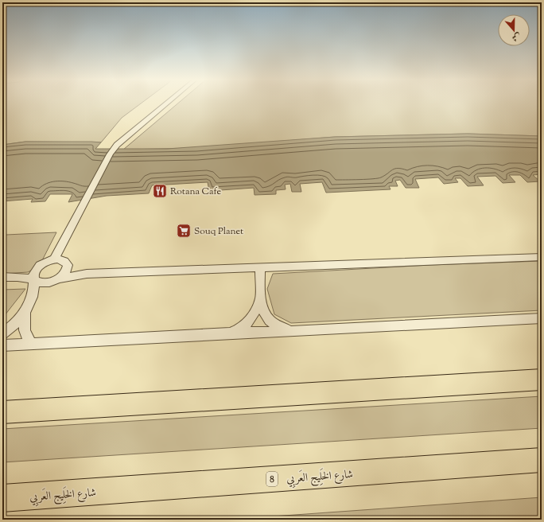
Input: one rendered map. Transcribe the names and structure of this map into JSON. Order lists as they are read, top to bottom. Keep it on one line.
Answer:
{"streets":{"highway":["شارع الخَلِيج العَربِي","8"]},"places":{"restaurant":["Rotana Cafe"],"supermarket":["Souq Planet"]},"north":"bottom"}
